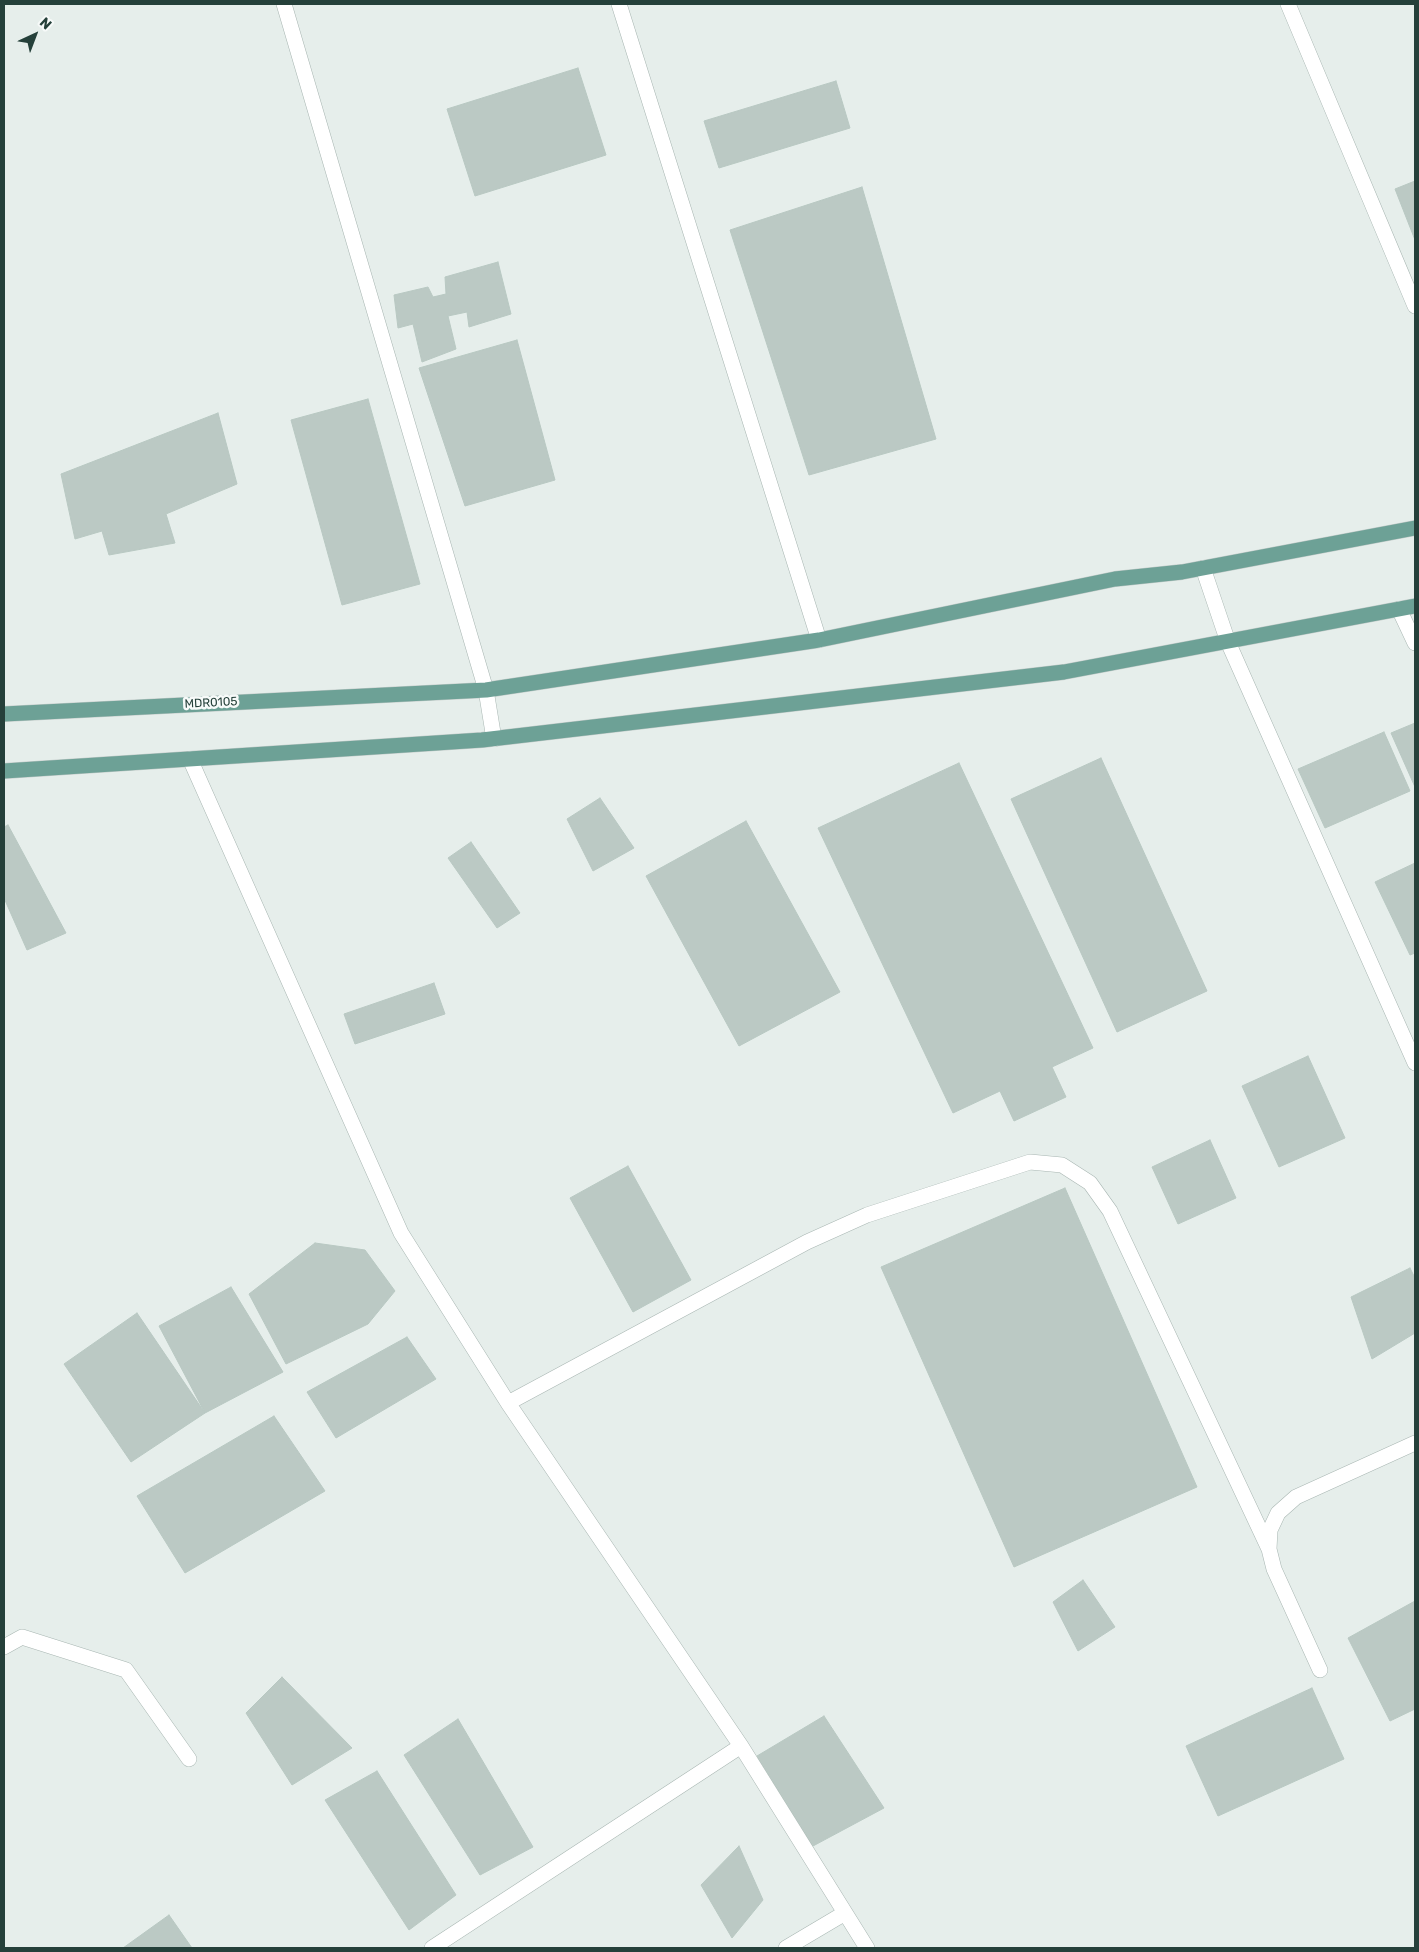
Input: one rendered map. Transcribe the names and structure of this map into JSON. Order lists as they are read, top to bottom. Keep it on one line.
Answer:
{"streets":{"main road":["MDR0105"]},"north":"top right"}
